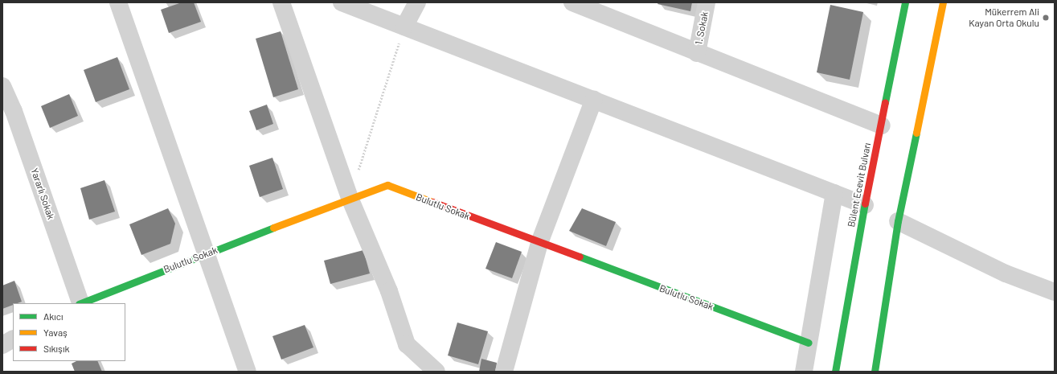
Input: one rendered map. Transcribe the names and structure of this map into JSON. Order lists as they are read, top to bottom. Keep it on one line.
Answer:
{"streets":{"street":["1. Sokak","Bülent Ecevit Bulvarı","Yararlı Sokak","Bulutlu Sokak"]},"crossings":[["Yararlı Sokak","Bulutlu Sokak"]],"places":["Mükerrem Ali Kayan Orta Okulu"],"legend":["Akıcı","Yavaş","Sıkışık"]}
